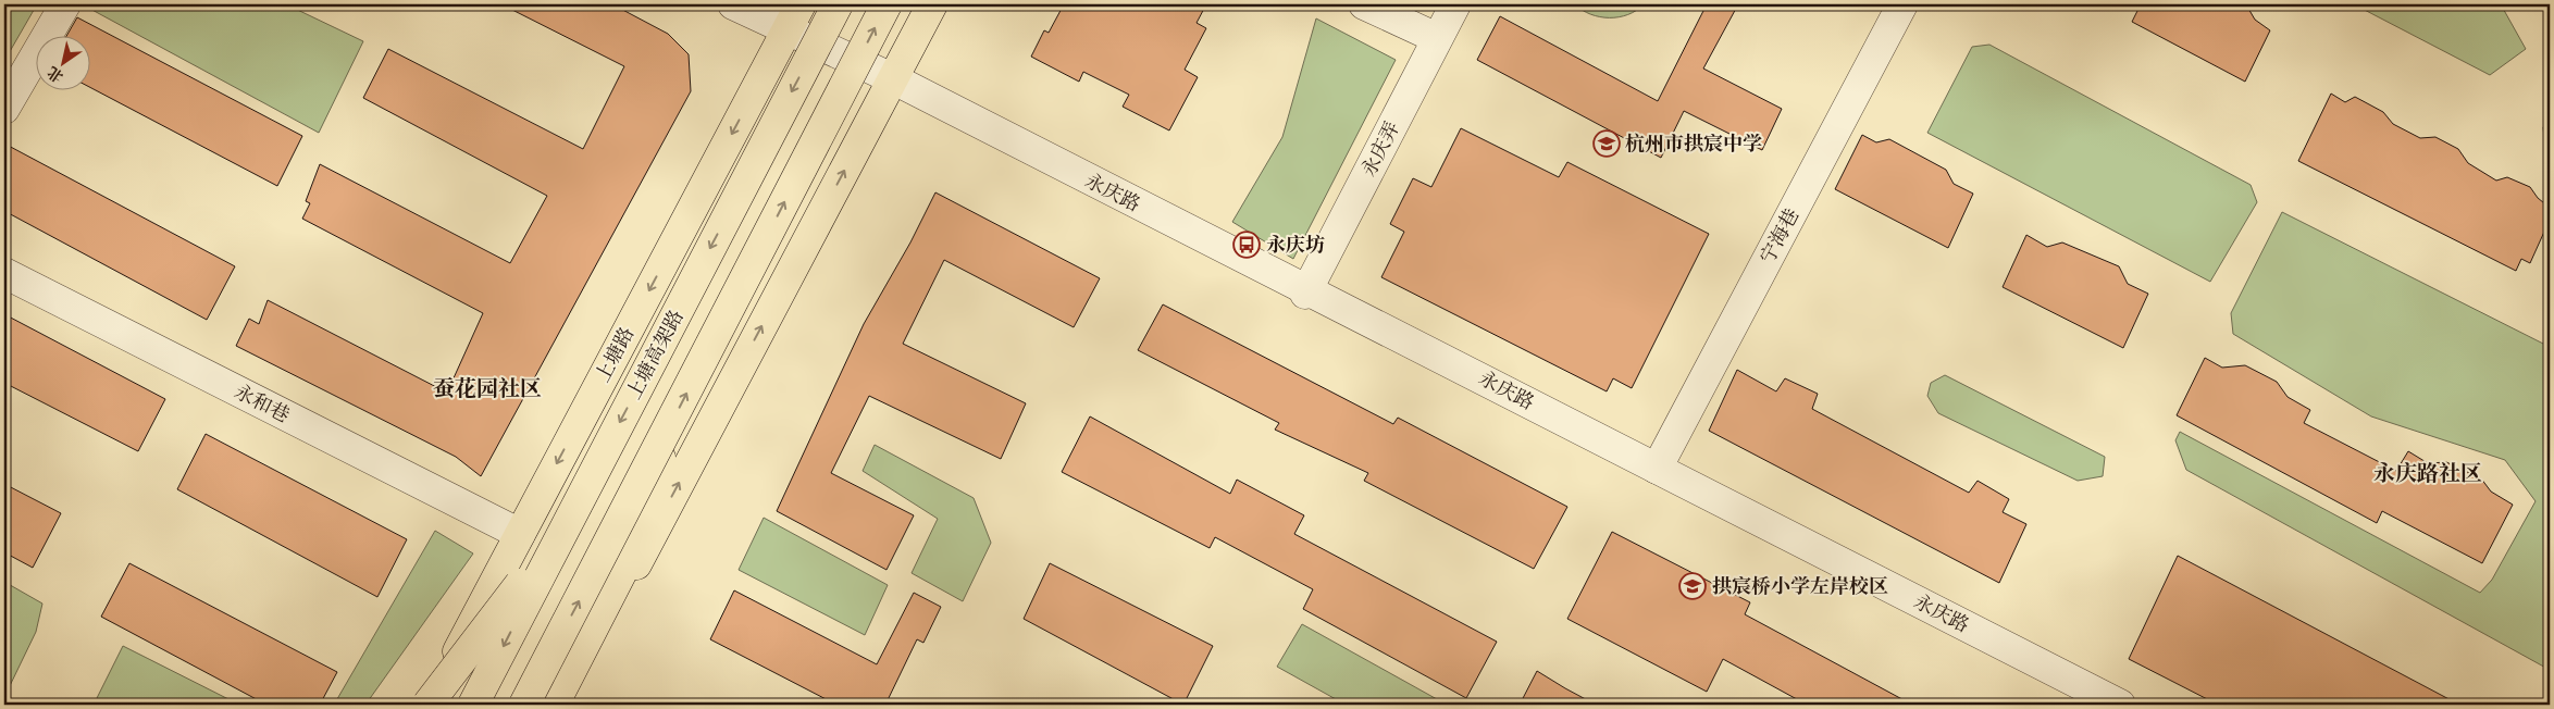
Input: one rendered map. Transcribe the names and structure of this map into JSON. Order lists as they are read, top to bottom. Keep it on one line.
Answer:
{"streets":{"main road":["上塘路","上塘高架路"],"street":["永庆弄","永庆路","宁海巷","永和巷"]},"crossings":[["永庆弄","永庆路"],["永庆路","宁海巷"],["永庆路","上塘路"],["上塘路","永和巷"]],"districts":["蚕花园社区","永庆路社区"],"places":{"school or university":["杭州市拱宸中学","拱宸桥小学左岸校区"],"bus stop":["永庆坊"]},"north":"bottom left"}
